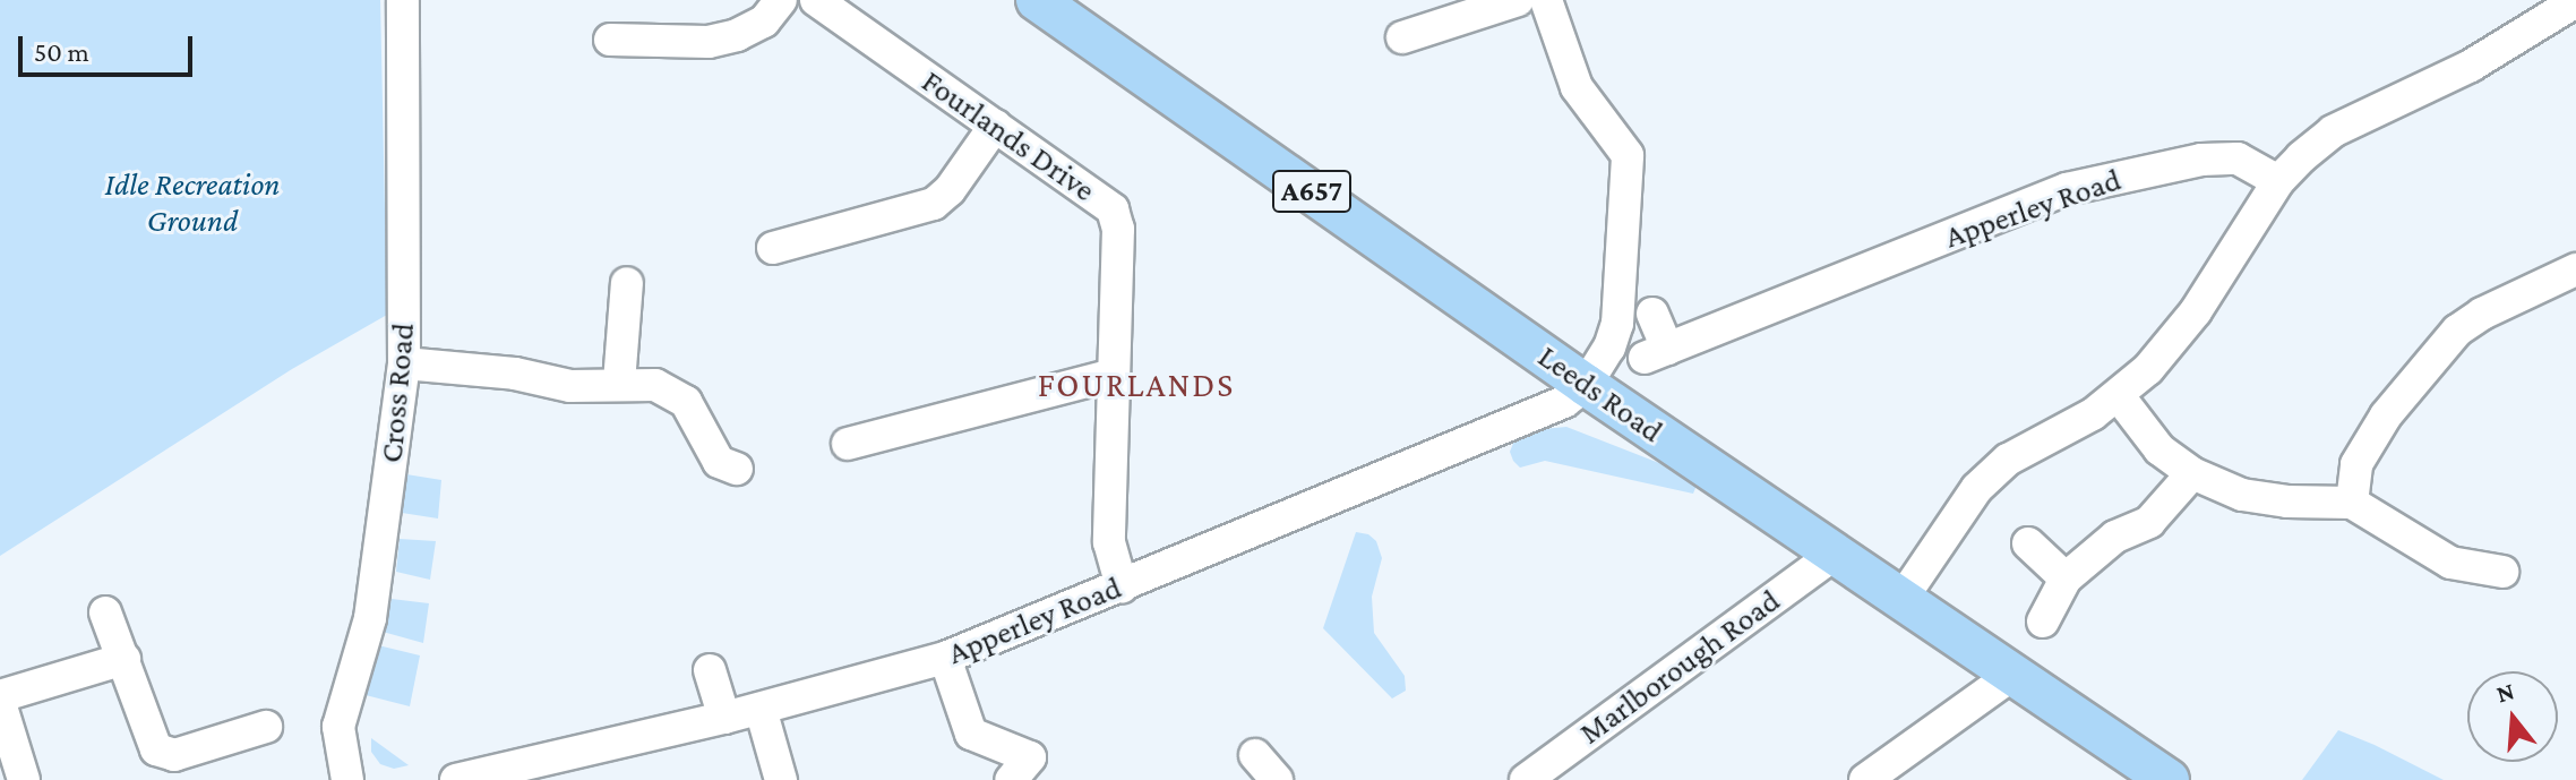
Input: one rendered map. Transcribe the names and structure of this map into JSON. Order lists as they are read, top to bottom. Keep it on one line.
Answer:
{"streets":{"main road":["A657","Leeds Road"],"street":["Fourlands Drive","Apperley Road","Cross Road","Marlborough Road"]},"crossings":[["Fourlands Drive","Apperley Road"],["Apperley Road","Leeds Road"],["Leeds Road","Marlborough Road"]],"districts":["FOURLANDS"],"parks":["Idle Recreation Ground"],"scale_bar":"50 m","north":"top"}
